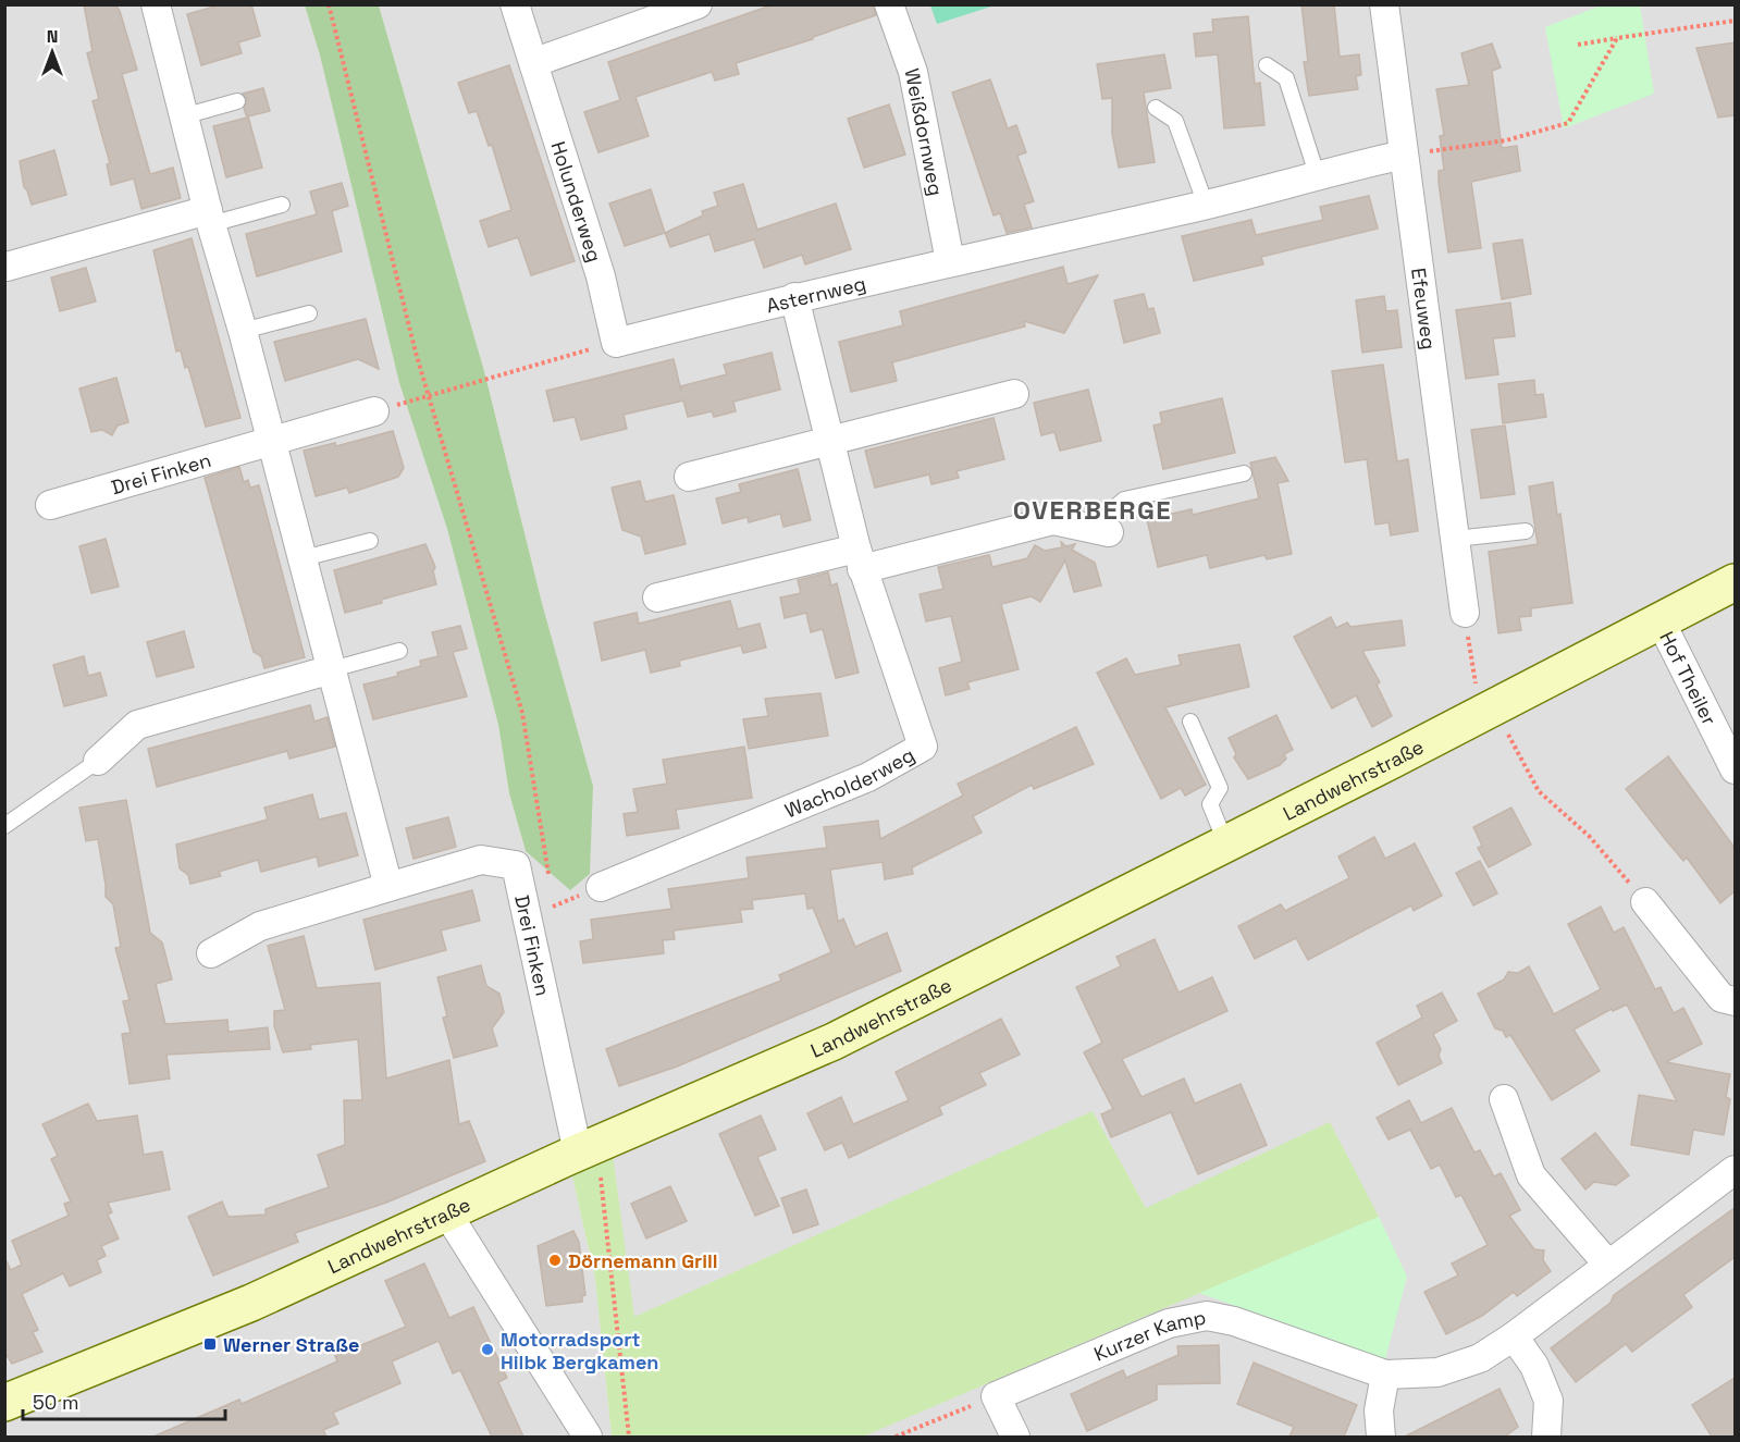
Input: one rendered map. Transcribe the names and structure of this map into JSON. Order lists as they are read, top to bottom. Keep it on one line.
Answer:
{"streets":{"main road":["Landwehrstraße"],"street":["Weißdornweg","Holunderweg","Asternweg","Efeuweg","Drei Finken","Hof Theiler","Wacholderweg","Kurzer Kamp"]},"crossings":[["Weißdornweg","Asternweg"],["Holunderweg","Asternweg"],["Asternweg","Efeuweg"],["Asternweg","Wacholderweg"],["Drei Finken","Landwehrstraße"],["Hof Theiler","Landwehrstraße"]],"districts":["OVERBERGE"],"places":{"other":["Dörnemann Grill","Motorradsport Hilbk Bergkamen"],"transit":["Werner Straße"]},"scale_bar":"50 m","north":"top"}
